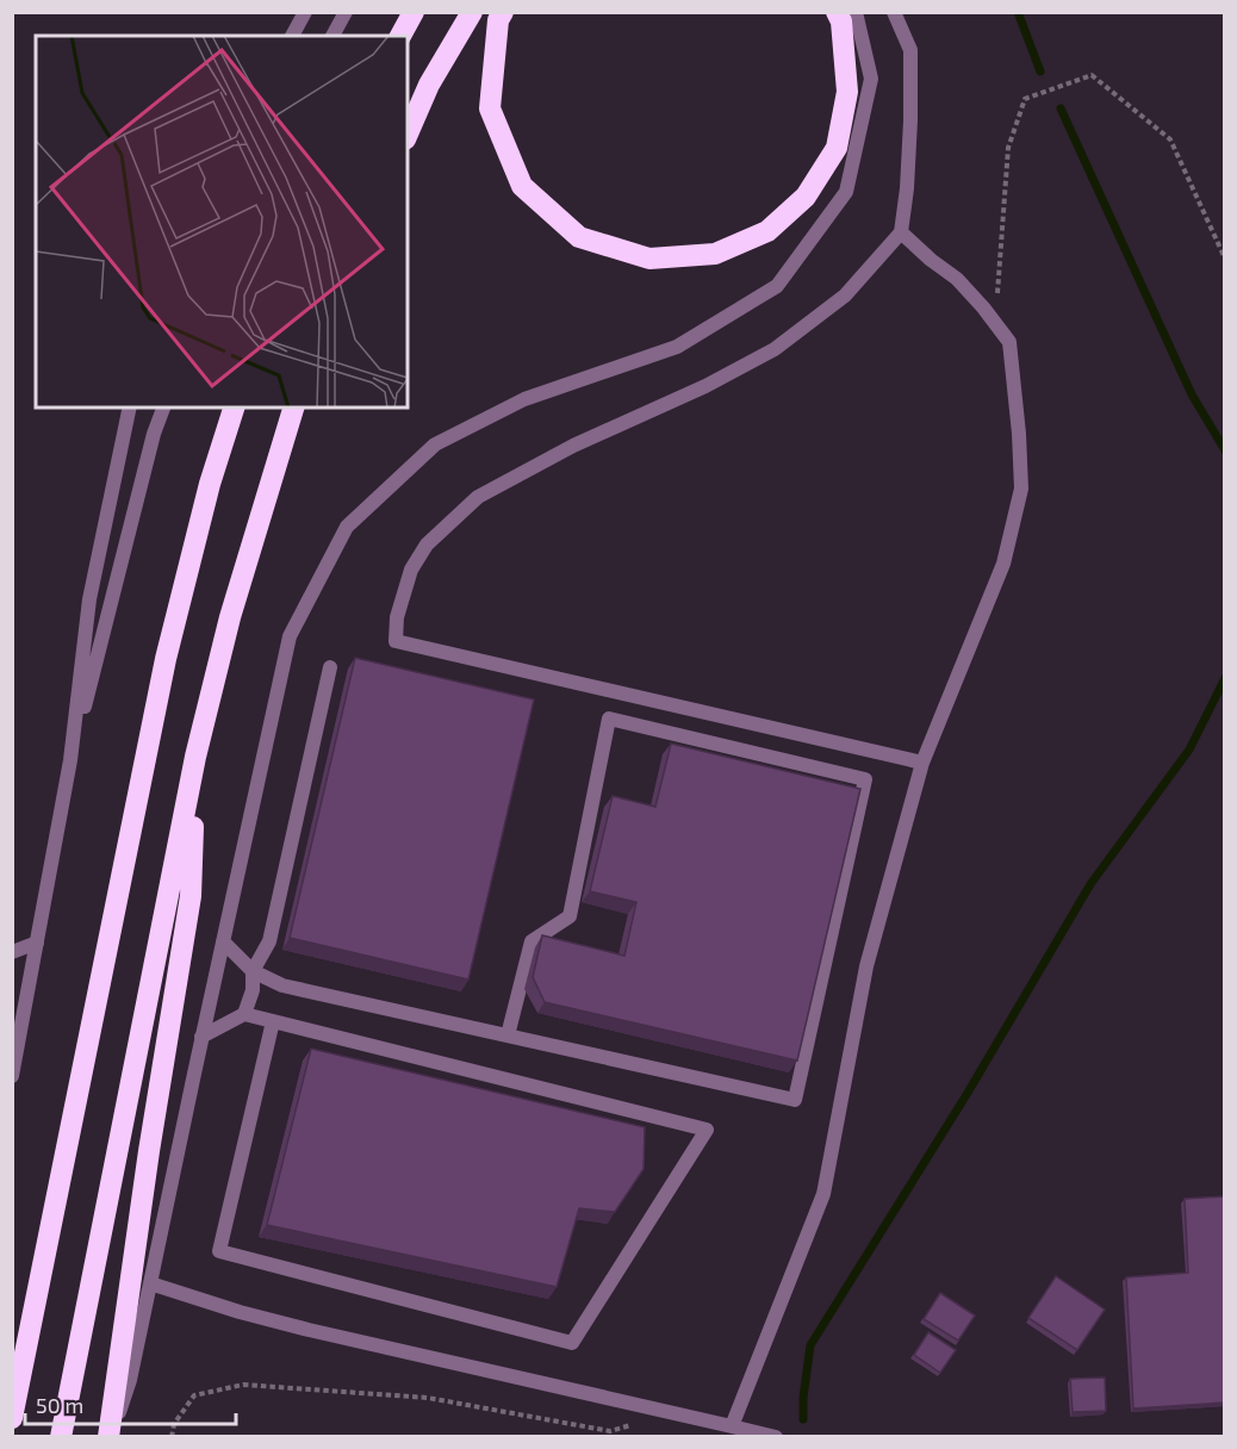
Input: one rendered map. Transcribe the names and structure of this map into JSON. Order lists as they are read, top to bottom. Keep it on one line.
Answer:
{"scale_bar":"50 m"}
